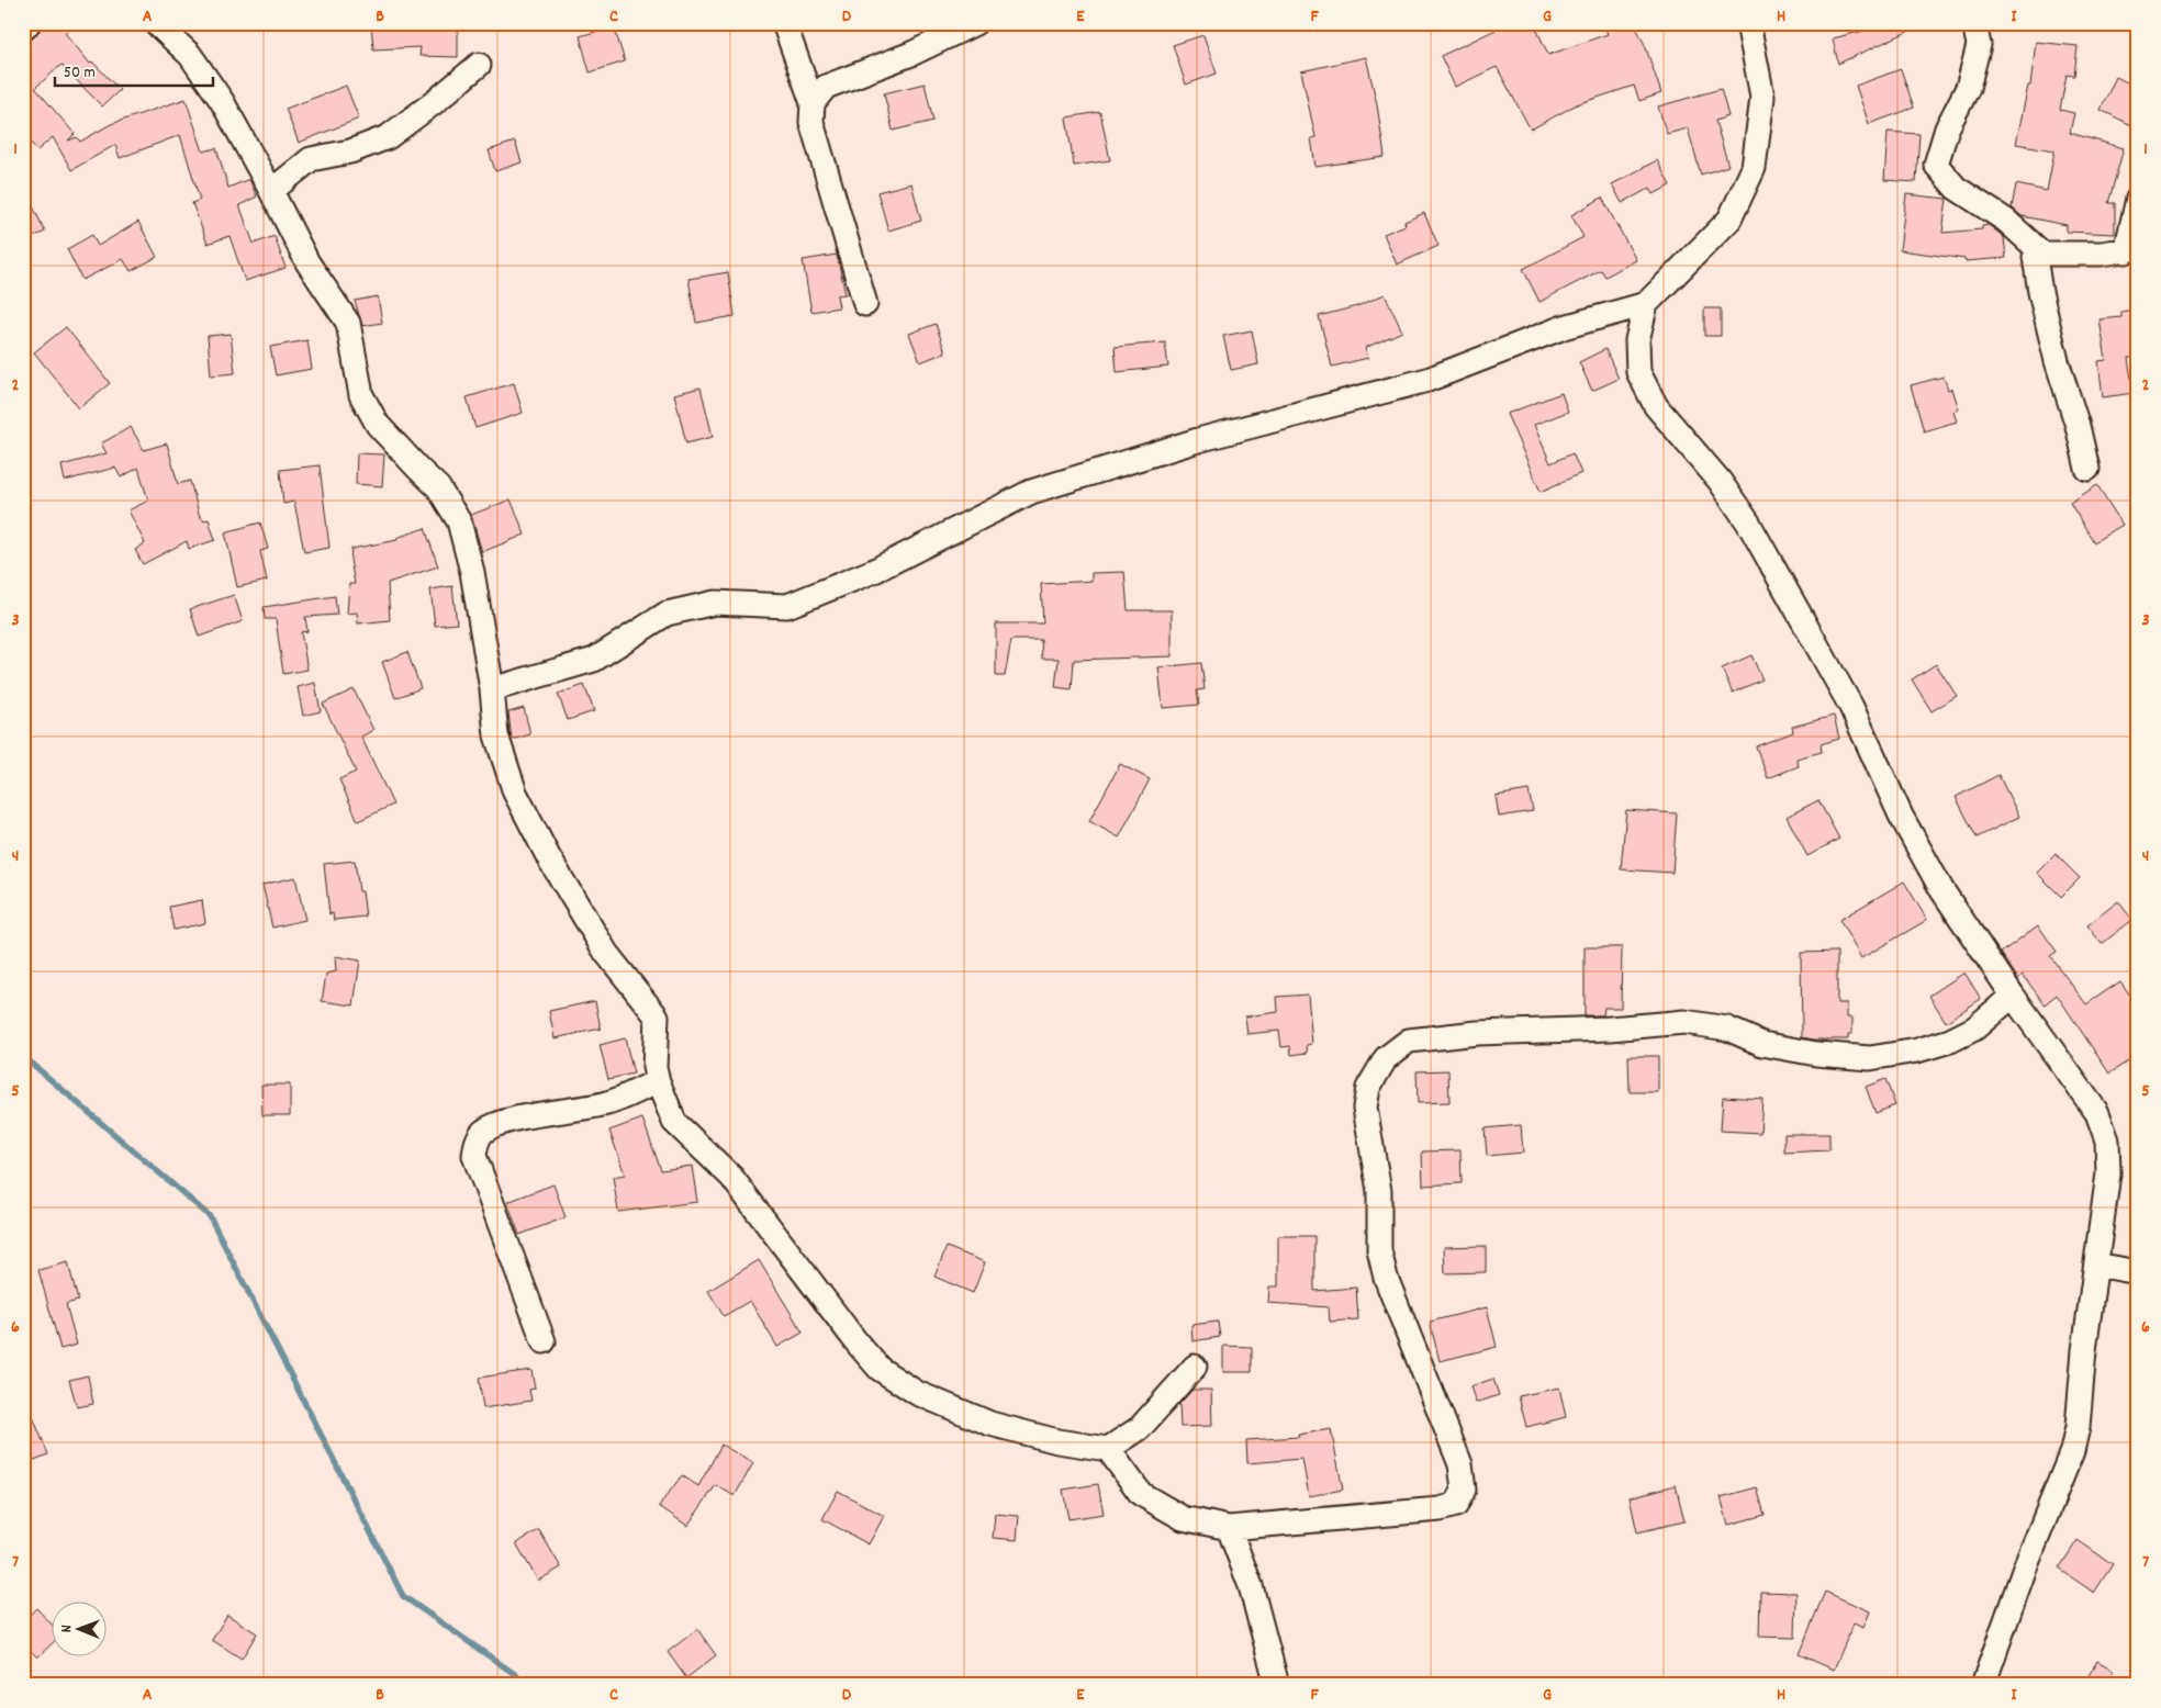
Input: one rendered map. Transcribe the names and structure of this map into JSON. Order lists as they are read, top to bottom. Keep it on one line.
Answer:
{"scale_bar":"50 m","north":"left","grid":{"columns":["A","B","C","D","E","F","G","H","I"],"rows":["1","2","3","4","5","6","7"]}}
